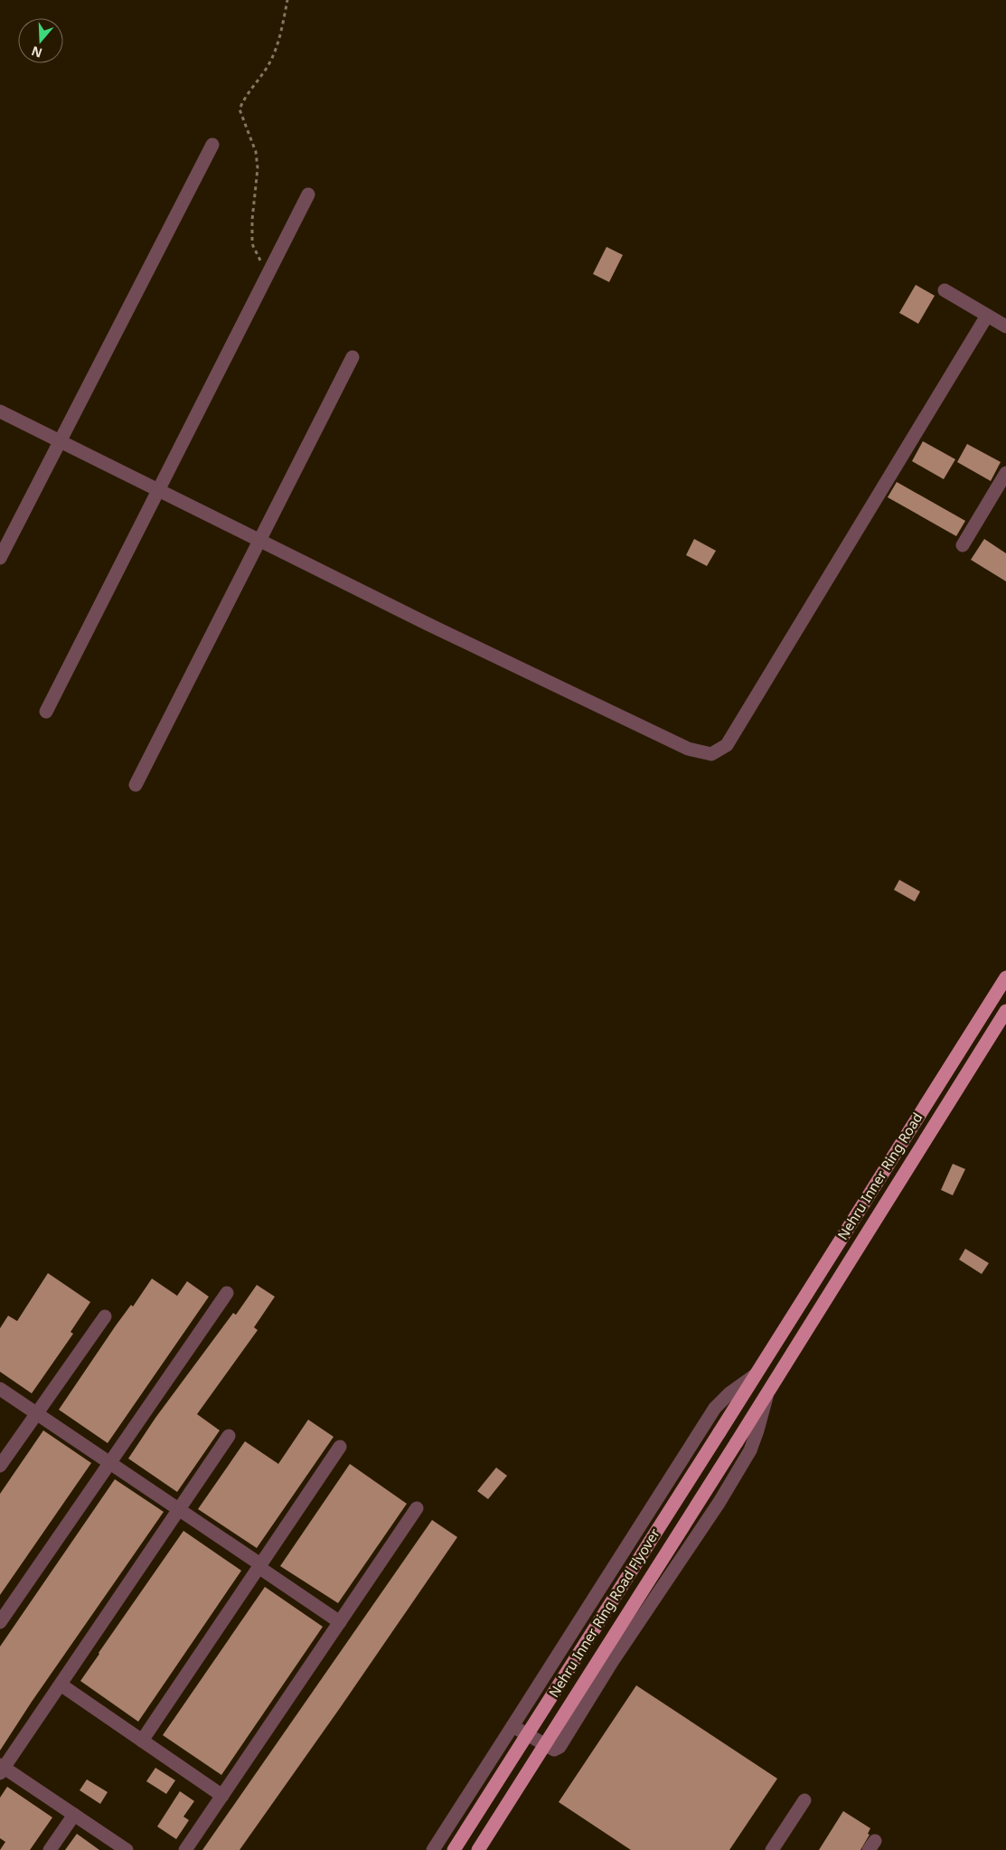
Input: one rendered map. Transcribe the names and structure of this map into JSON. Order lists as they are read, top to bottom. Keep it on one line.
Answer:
{"streets":{"main road":["Nehru Inner Ring Road","Nehru Inner Ring Road Flyover"]},"crossings":[["Nehru Inner Ring Road","Nehru Inner Ring Road Flyover"]],"north":"bottom"}
